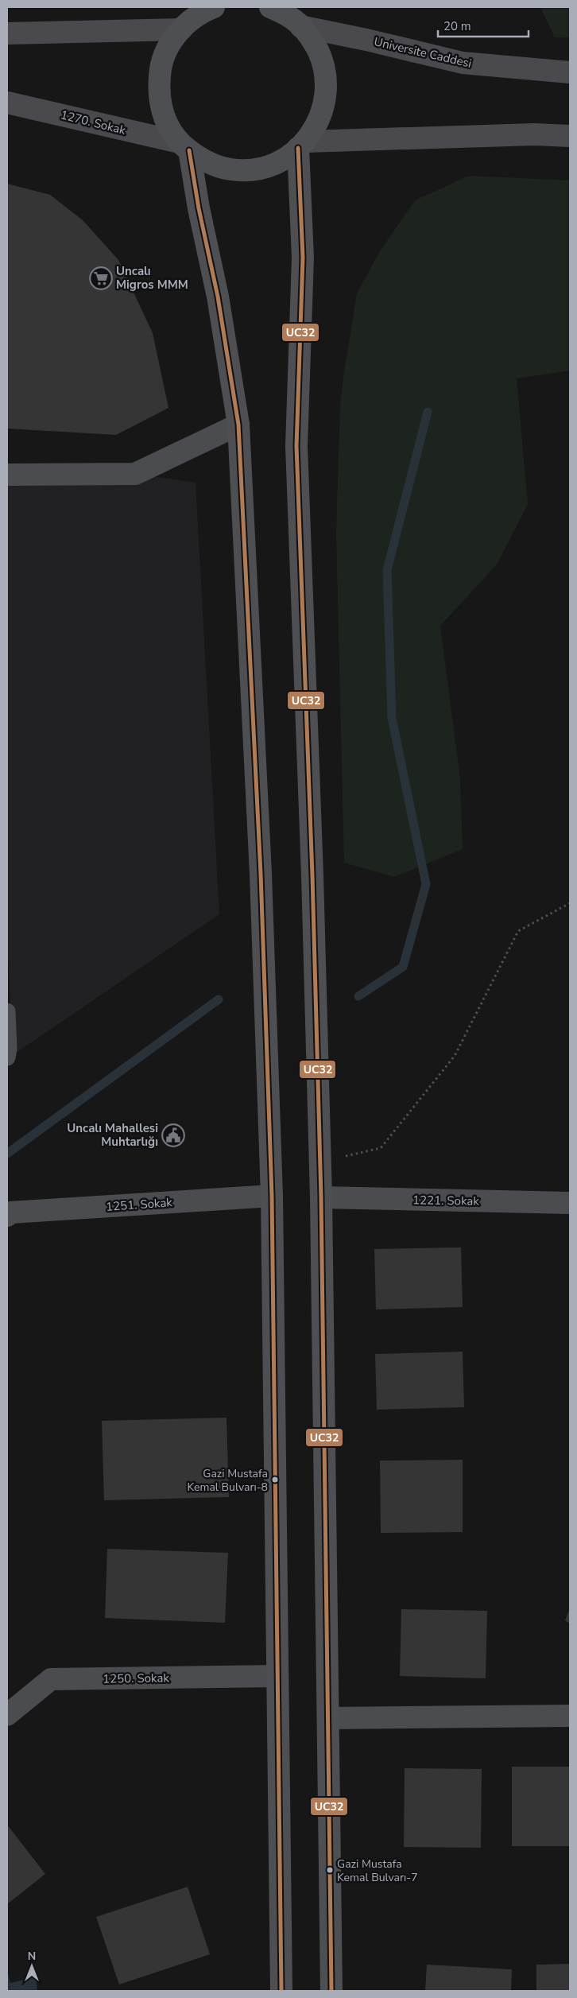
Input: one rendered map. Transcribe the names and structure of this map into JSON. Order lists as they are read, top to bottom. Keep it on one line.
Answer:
{"streets":{"street":["Universite Caddesi","1270. Sokak","1221. Sokak","1251. Sokak","1250. Sokak"]},"places":{"supermarket":["Uncalı Migros MMM"],"public building":["Uncalı Mahallesi Muhtarlığı"],"other":["Gazi Mustafa Kemal Bulvarı-8","Gazi Mustafa Kemal Bulvarı-7"]},"lines":["transit line UC32"],"scale_bar":"20 m","north":"top"}
